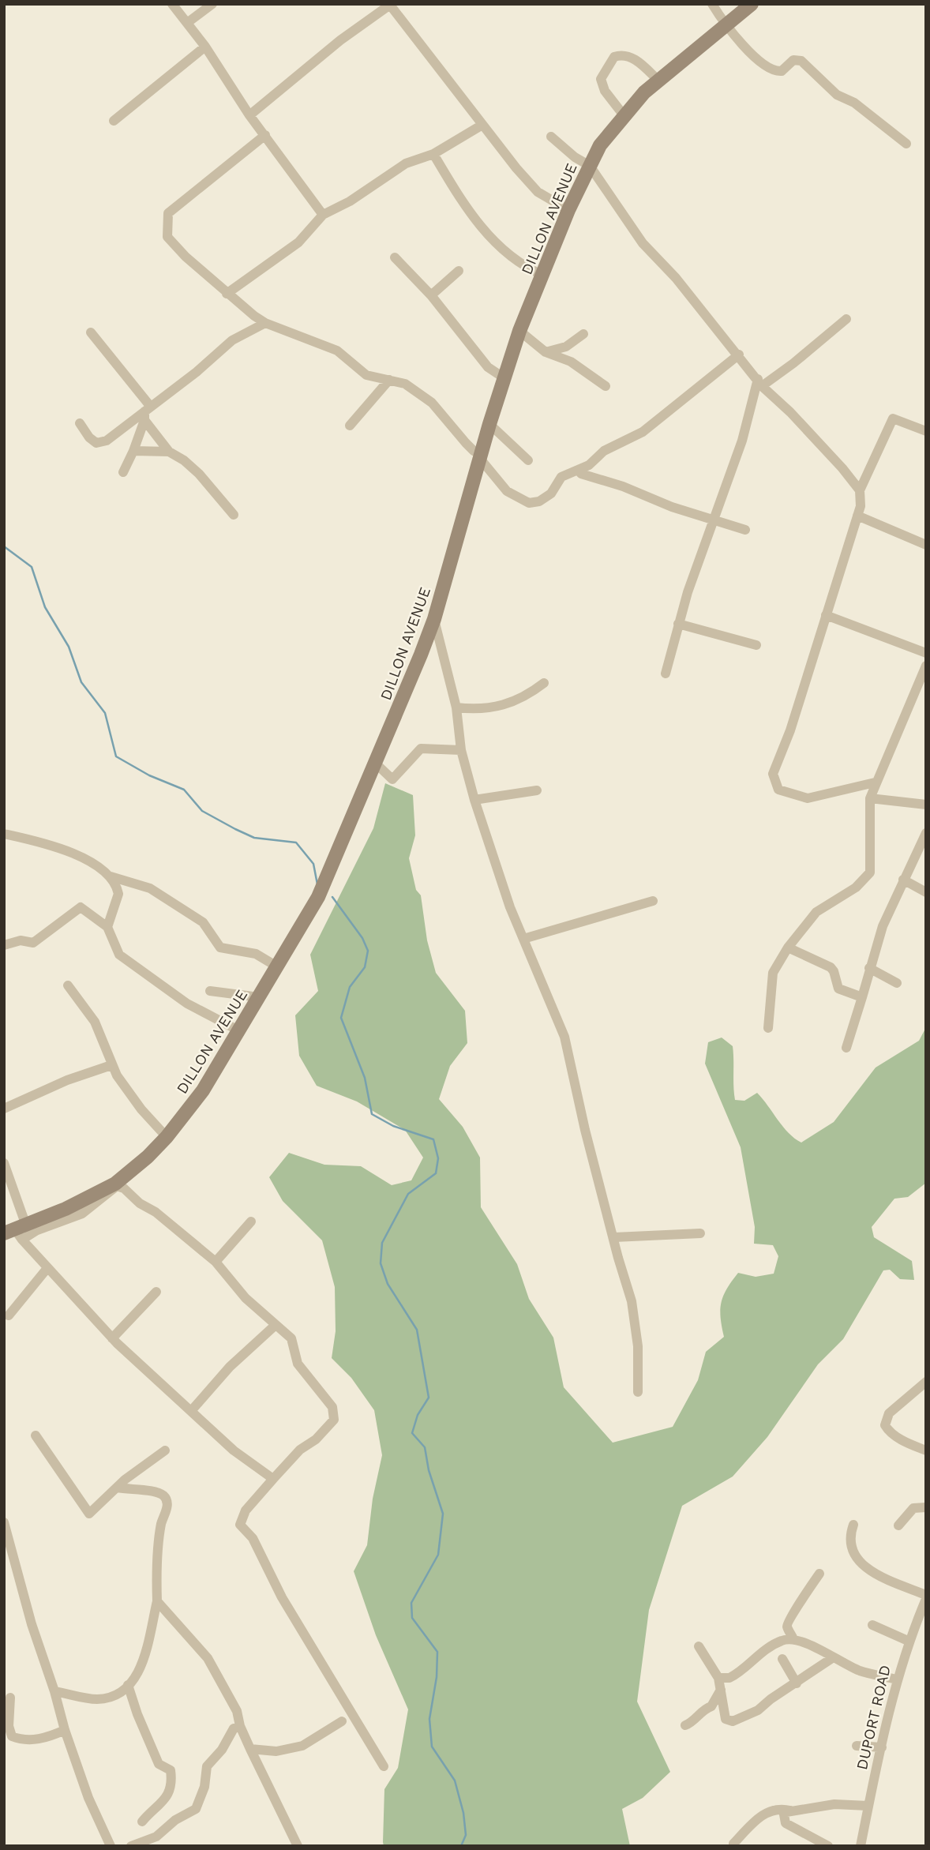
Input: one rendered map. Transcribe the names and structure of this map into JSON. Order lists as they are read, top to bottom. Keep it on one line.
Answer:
{"streets":{"street":["DILLON AVENUE","DUPORT ROAD"]}}
